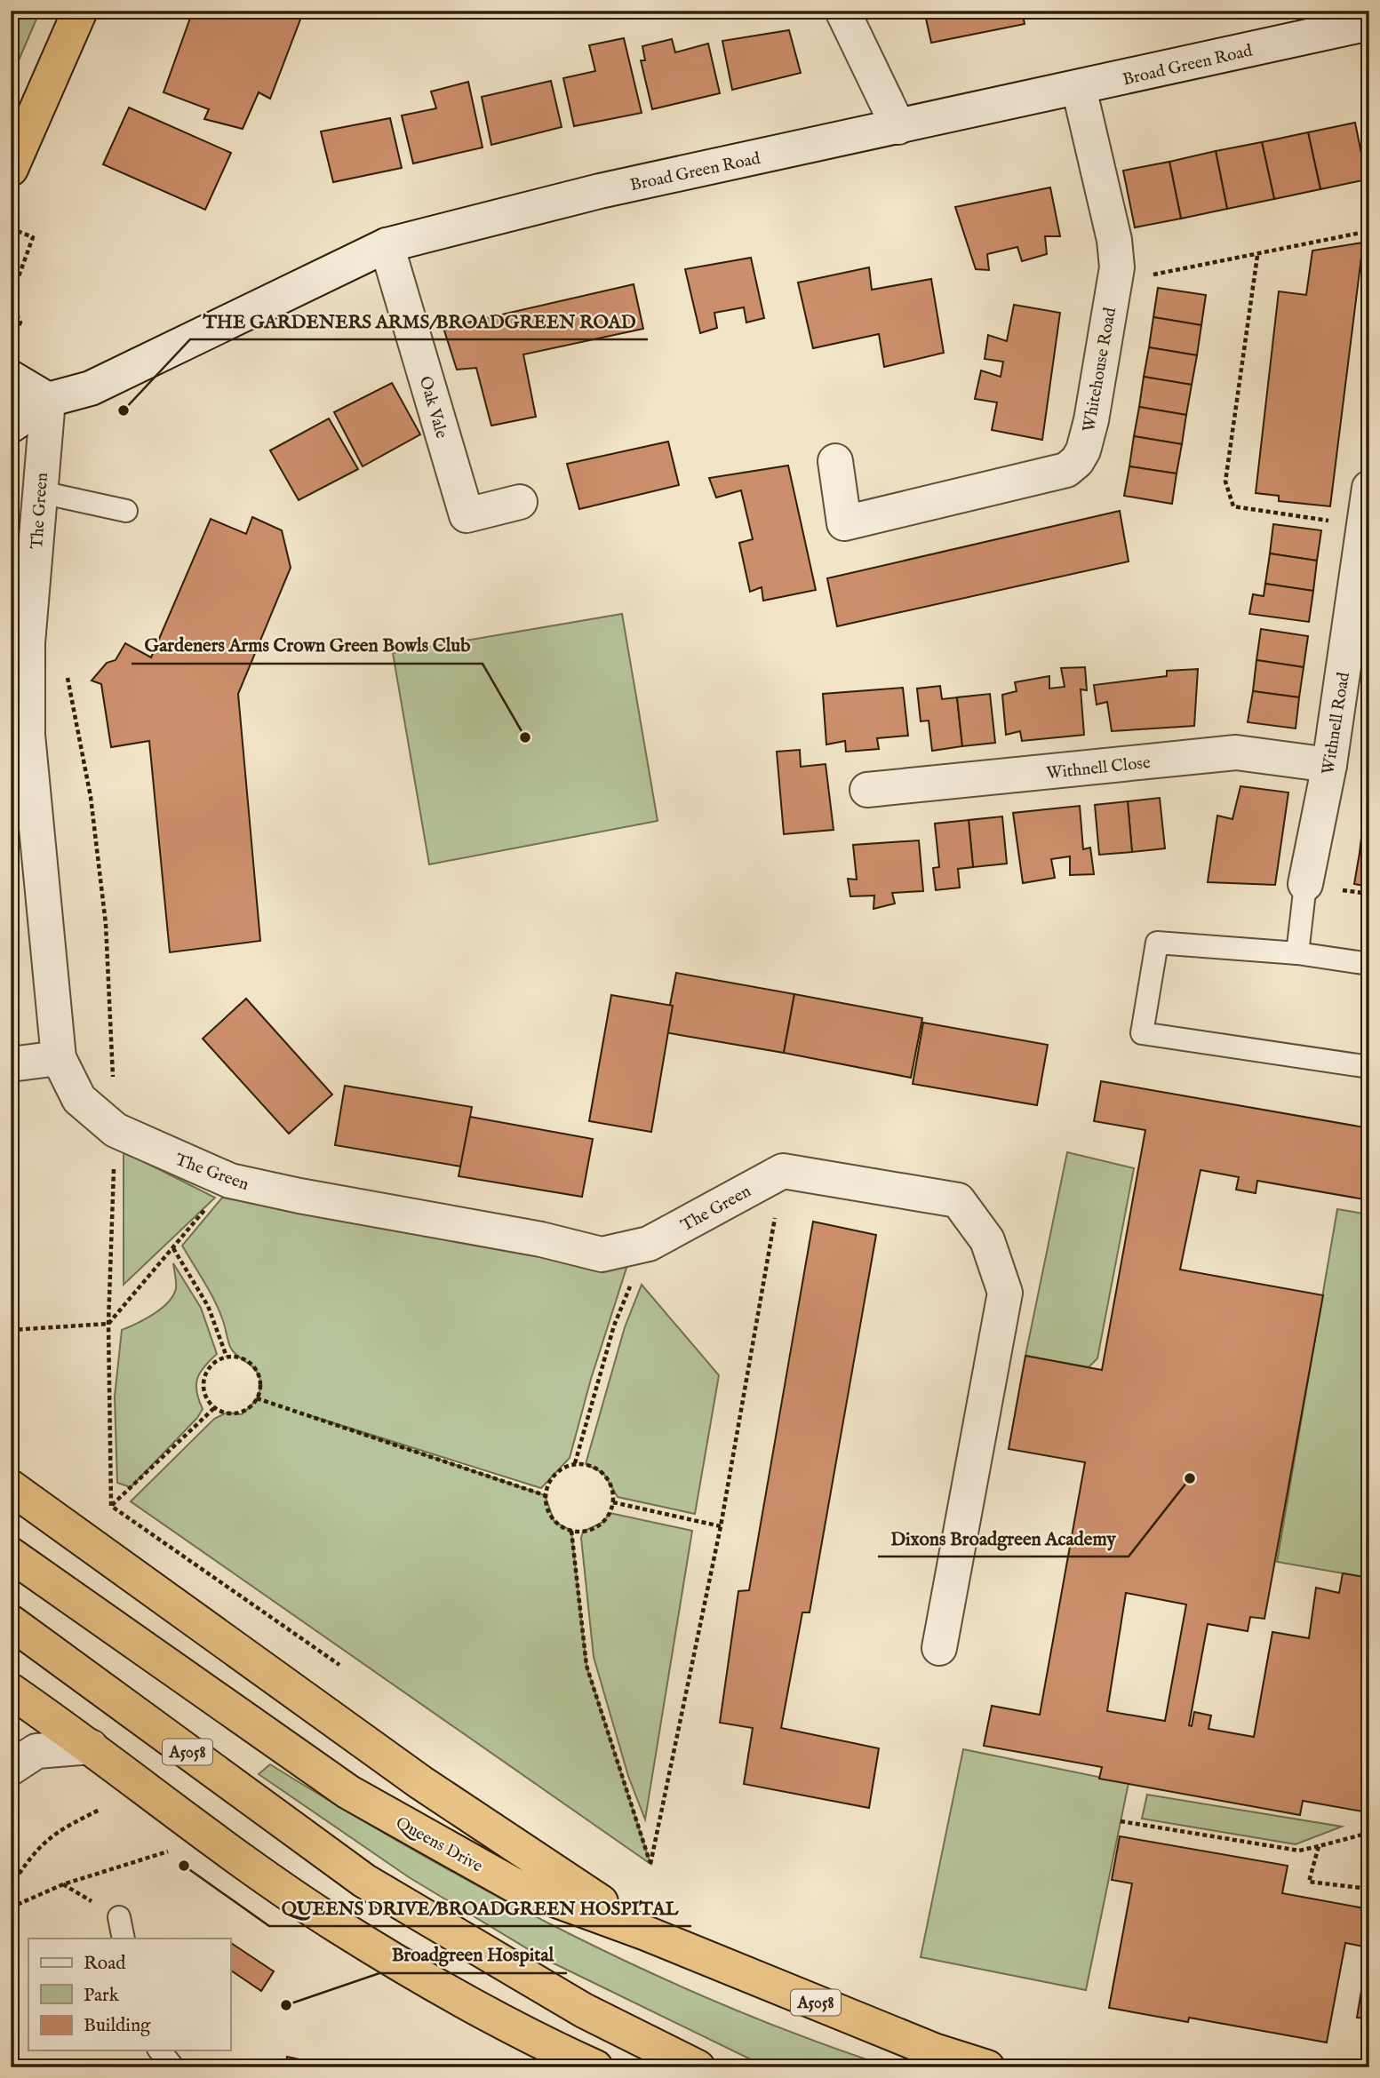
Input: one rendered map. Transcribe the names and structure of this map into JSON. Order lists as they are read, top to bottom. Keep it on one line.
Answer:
{"streets":{"highway":["A5058","Queens Drive"],"street":["Broad Green Road","Whitehouse Road","Oak Vale","The Green","Withnell Road","Withnell Close"]},"crossings":[["Broad Green Road","Whitehouse Road"],["Broad Green Road","Oak Vale"],["Broad Green Road","The Green"],["Withnell Road","Withnell Close"]],"places":["THE GARDENERS ARMS/BROADGREEN ROAD","Gardeners Arms Crown Green Bowls Club","Dixons Broadgreen Academy","QUEENS DRIVE/BROADGREEN HOSPITAL","Broadgreen Hospital"],"legend":["Road","Park","Building"]}
